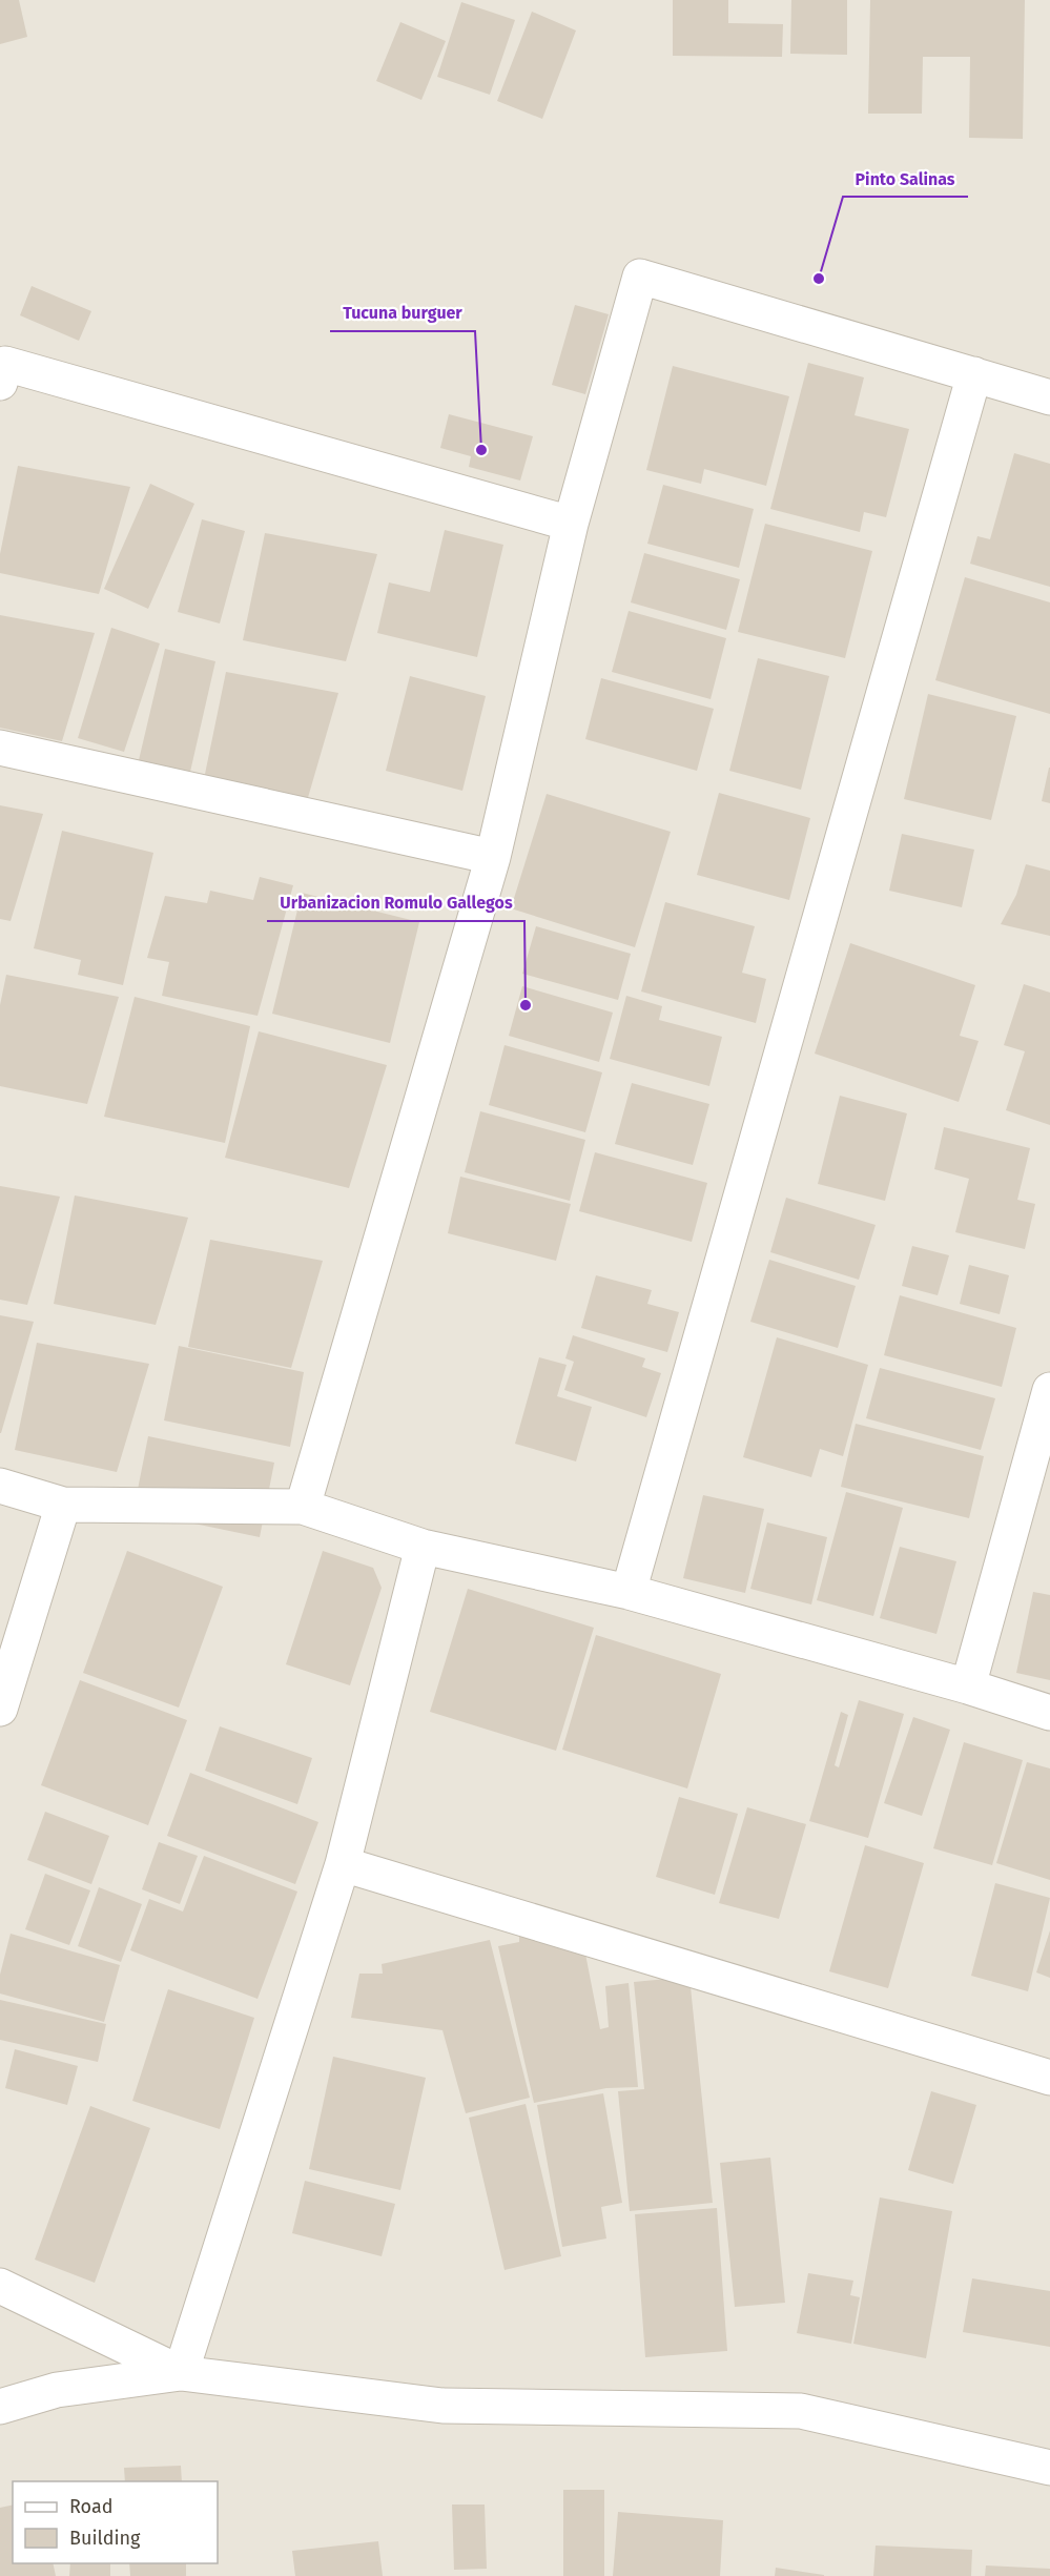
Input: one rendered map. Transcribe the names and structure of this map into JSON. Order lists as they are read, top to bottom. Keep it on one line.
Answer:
{"places":["Pinto Salinas","Tucuna burguer","Urbanizacion Romulo Gallegos"],"legend":["Road","Building"]}
